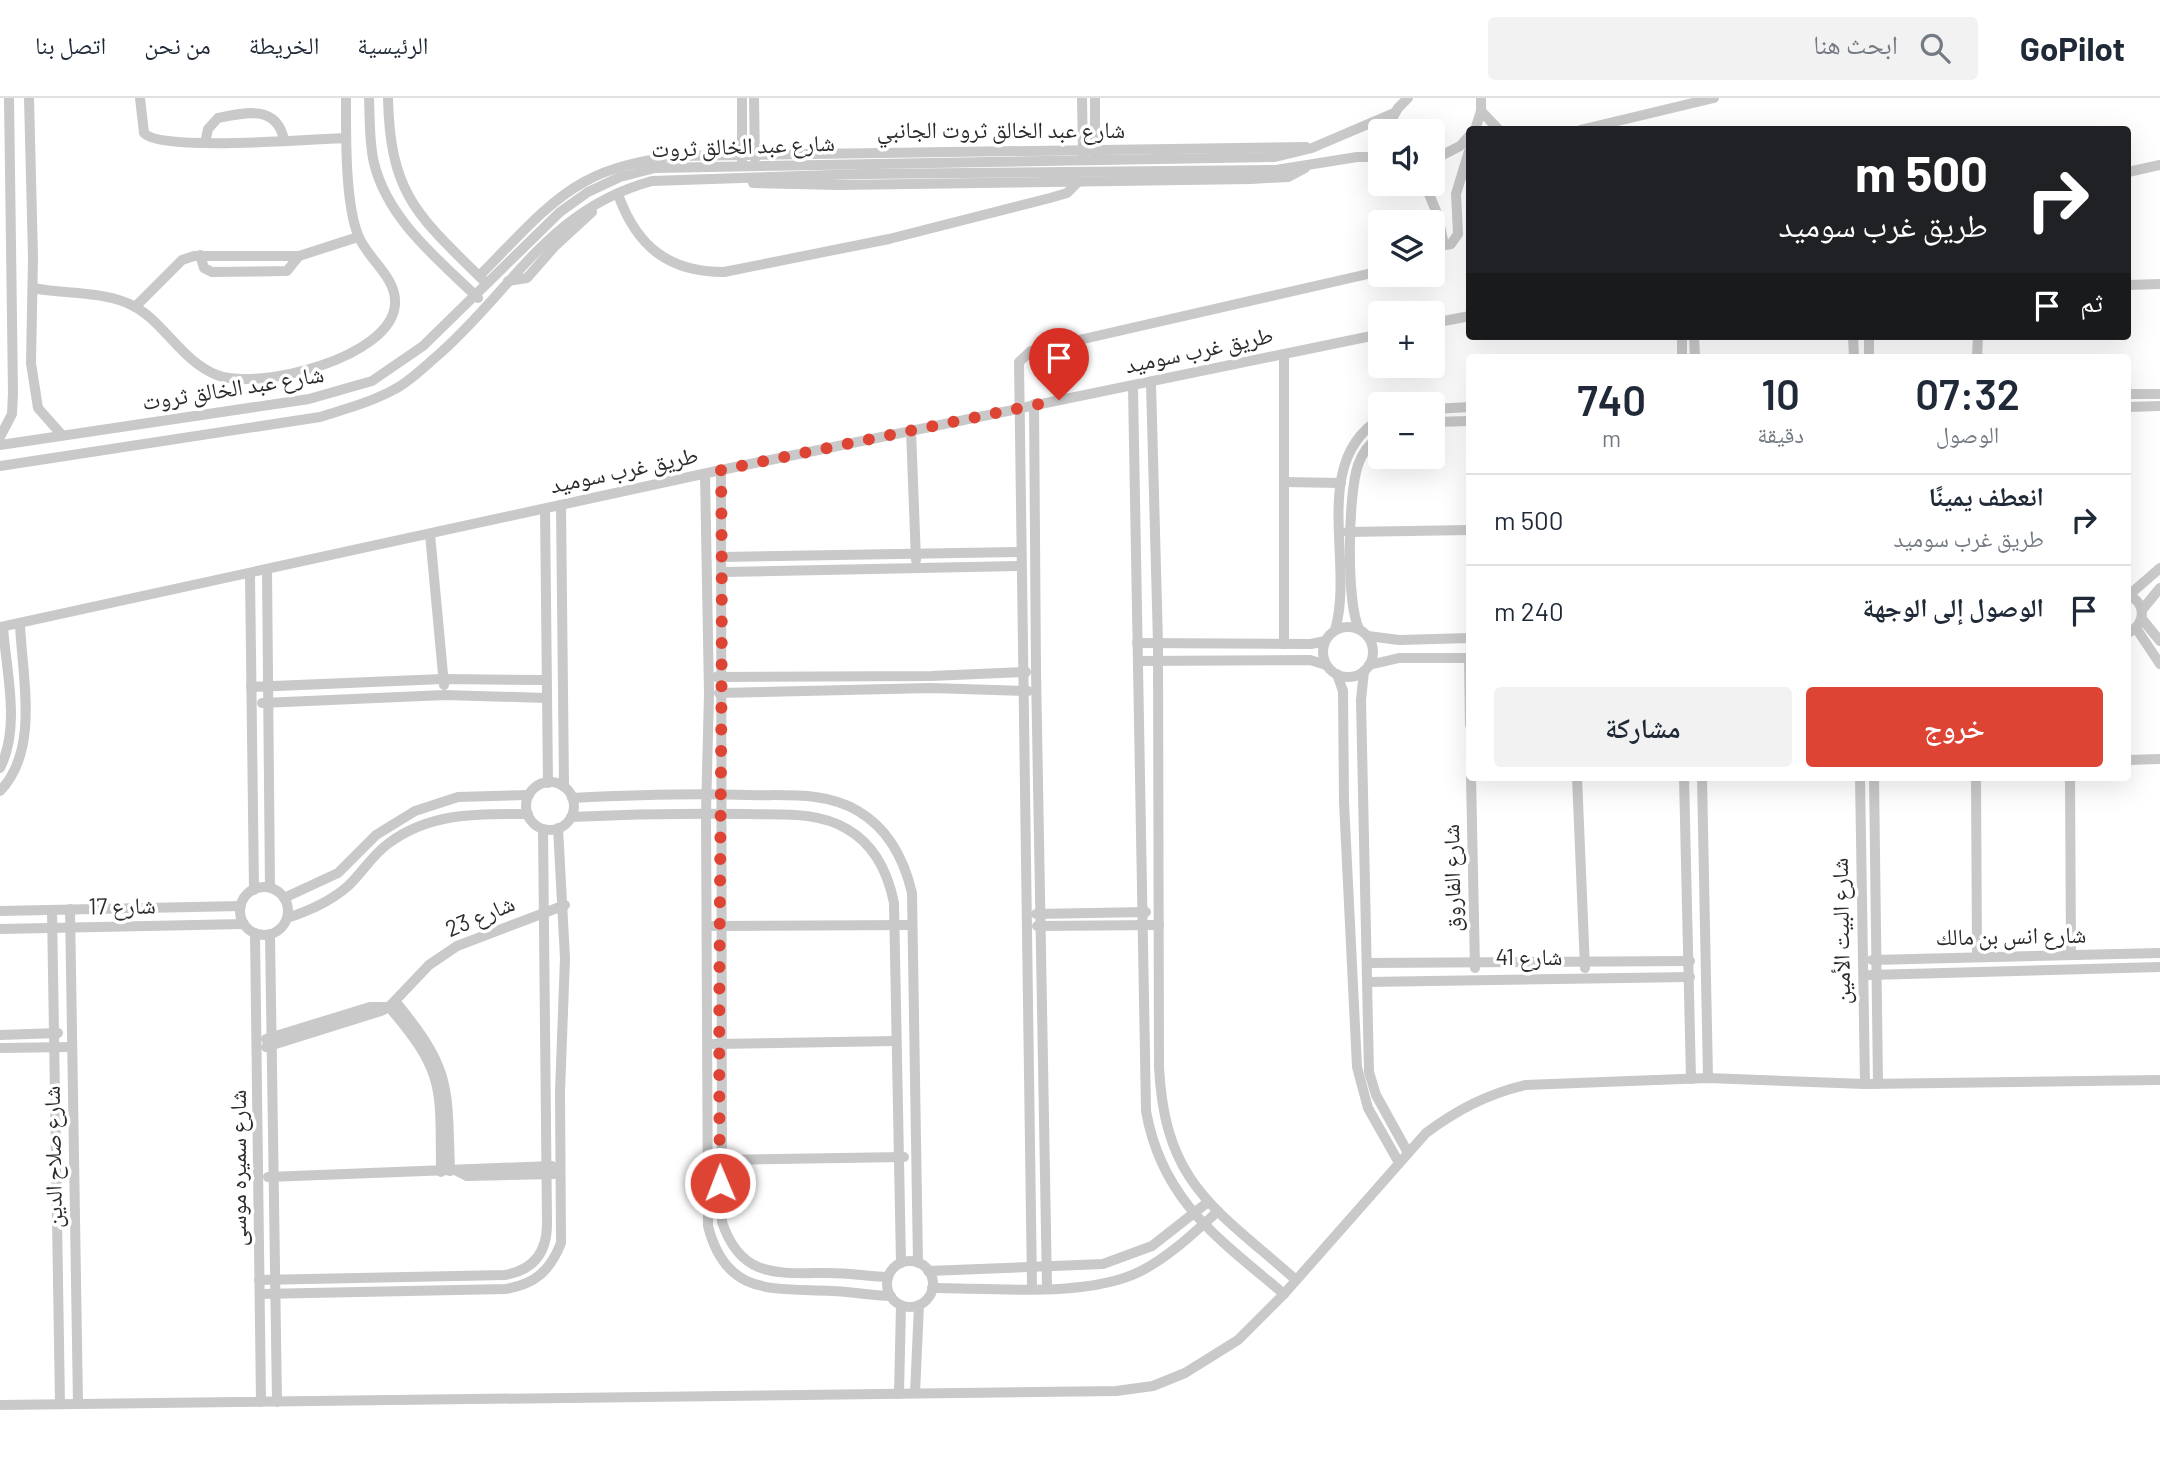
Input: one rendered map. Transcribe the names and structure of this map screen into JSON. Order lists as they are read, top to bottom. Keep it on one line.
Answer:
{"streets":{"street":["شارع عبد الخالق ثروت","طريق غرب سوميد","شارع الفاروق","شارع 17","شارع 23","شارع البيت الأمين","شارع انس بن مالك","شارع 41","شارع صلاح الدين","شارع سميره موسى"]},"crossings":[["شارع الفاروق","شارع 41"],["شارع 17","شارع صلاح الدين"],["شارع 17","شارع سميره موسى"],["شارع البيت الأمين","شارع انس بن مالك"]],"page":{"header":"GoPilot","search":"ابحث هنا","nav":["الرئيسية","الخريطة","من نحن","اتصل بنا"],"map_buttons":["+","−"],"turn":["500 m","طريق غرب سوميد"],"then":"ثم","eta":["07:32","الوصول","10","دقيقة","740","m"],"list":[{"name":"انعطف يمينًا","note":"طريق غرب سوميد","value":"500 m"},{"name":"الوصول إلى الوجهة","value":"240 m"}],"buttons":["خروج","مشاركة"]}}
